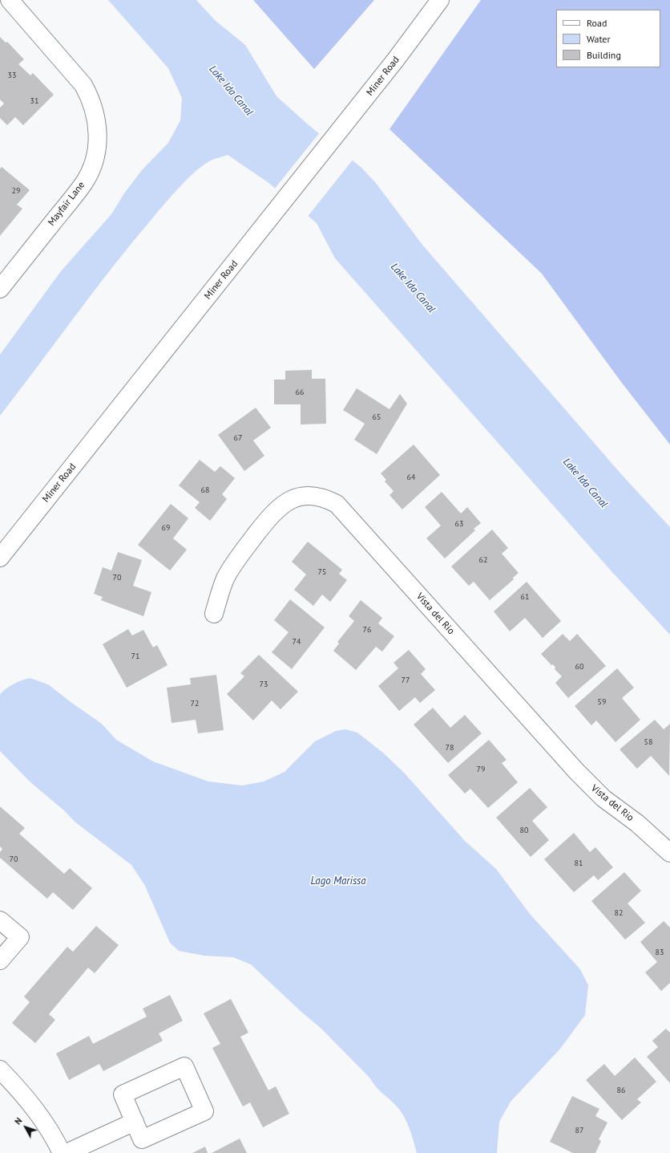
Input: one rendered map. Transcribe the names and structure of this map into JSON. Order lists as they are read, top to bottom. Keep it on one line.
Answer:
{"streets":{"street":["Miner Road","Mayfair Lane","Vista del Rio"]},"water":["Lake Ida Canal","Lago Marissa"],"house_numbers":["33","31","29","66","65","67","64","68","63","69","62","75","70","61","76","74","71","60","77","73","59","72","58","78","79","80","70","81","82","83","86","87"],"legend":["Road","Water","Building"],"north":"top left"}
